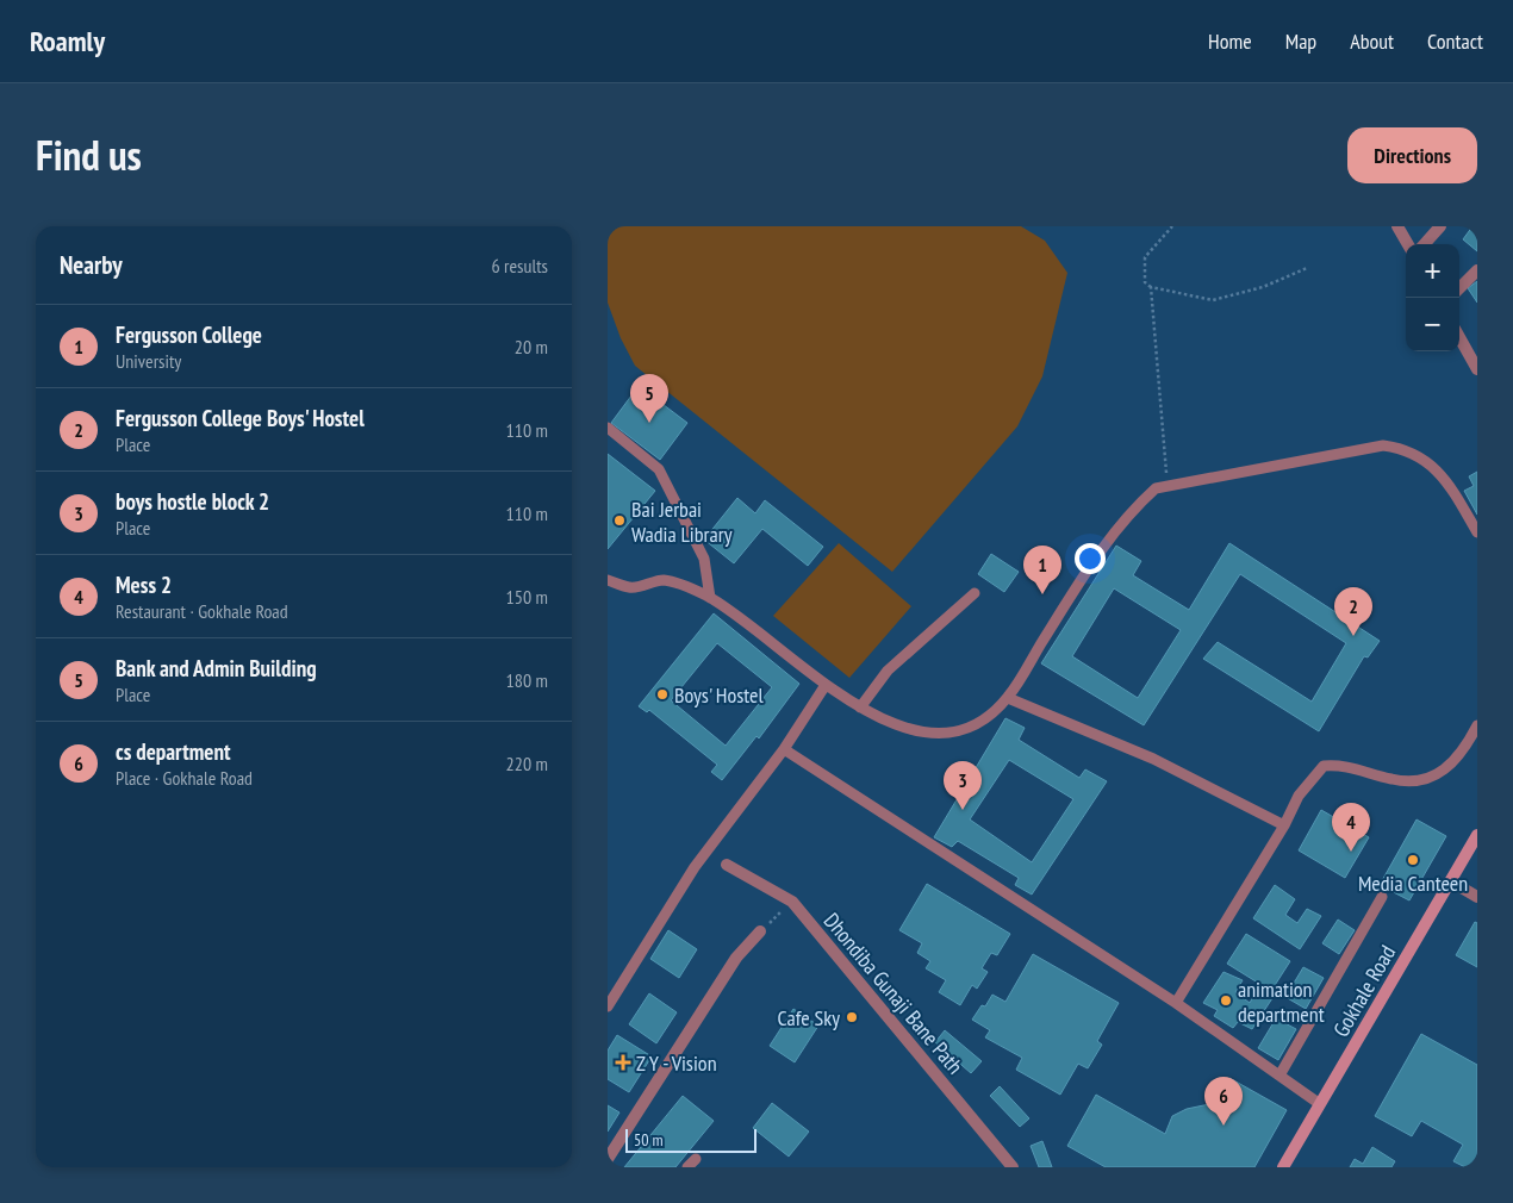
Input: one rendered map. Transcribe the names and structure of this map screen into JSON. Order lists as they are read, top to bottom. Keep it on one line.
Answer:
{"streets":{"street":["Gokhale Road","Dhondiba Gunaji Bane Path"]},"places":{"other":["Bai Jerbai Wadia Library","Boys' Hostel","Media Canteen","animation department","Cafe Sky"],"health":["Z Y - Vision"]},"scale_bar":"50 m","page":{"header":"Roamly","nav":["Home","Map","About","Contact"],"title":"Find us","buttons":"Directions","heading":["Nearby","6 results"],"map_buttons":["+","−"],"list":[{"mark":"1","name":"Fergusson College","note":"University","value":"20 m"},{"mark":"2","name":"Fergusson College Boys' Hostel","note":"Place","value":"110 m"},{"mark":"3","name":"boys hostle block 2","note":"Place","value":"110 m"},{"mark":"4","name":"Mess 2","note":"Restaurant · Gokhale Road","value":"150 m"},{"mark":"5","name":"Bank and Admin Building","note":"Place","value":"180 m"},{"mark":"6","name":"cs department","note":"Place · Gokhale Road","value":"220 m"}],"pins":["5","1","2","3","4","6"],"scale":"50 m"}}
